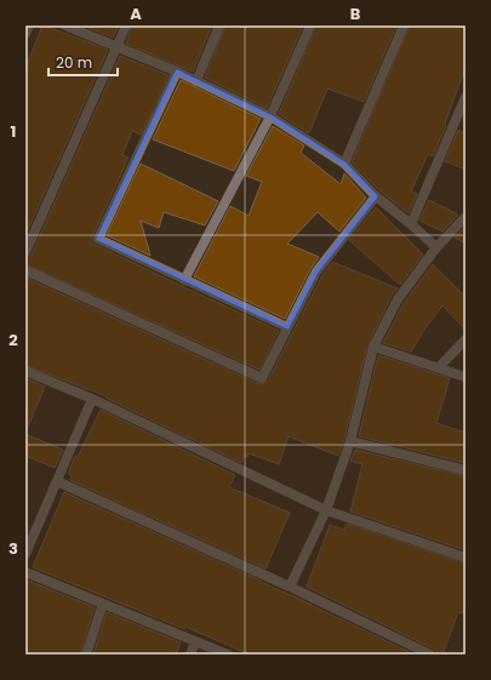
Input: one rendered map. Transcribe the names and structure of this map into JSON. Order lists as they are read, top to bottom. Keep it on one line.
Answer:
{"scale_bar":"20 m","grid":{"columns":["A","B"],"rows":["1","2","3"]}}
